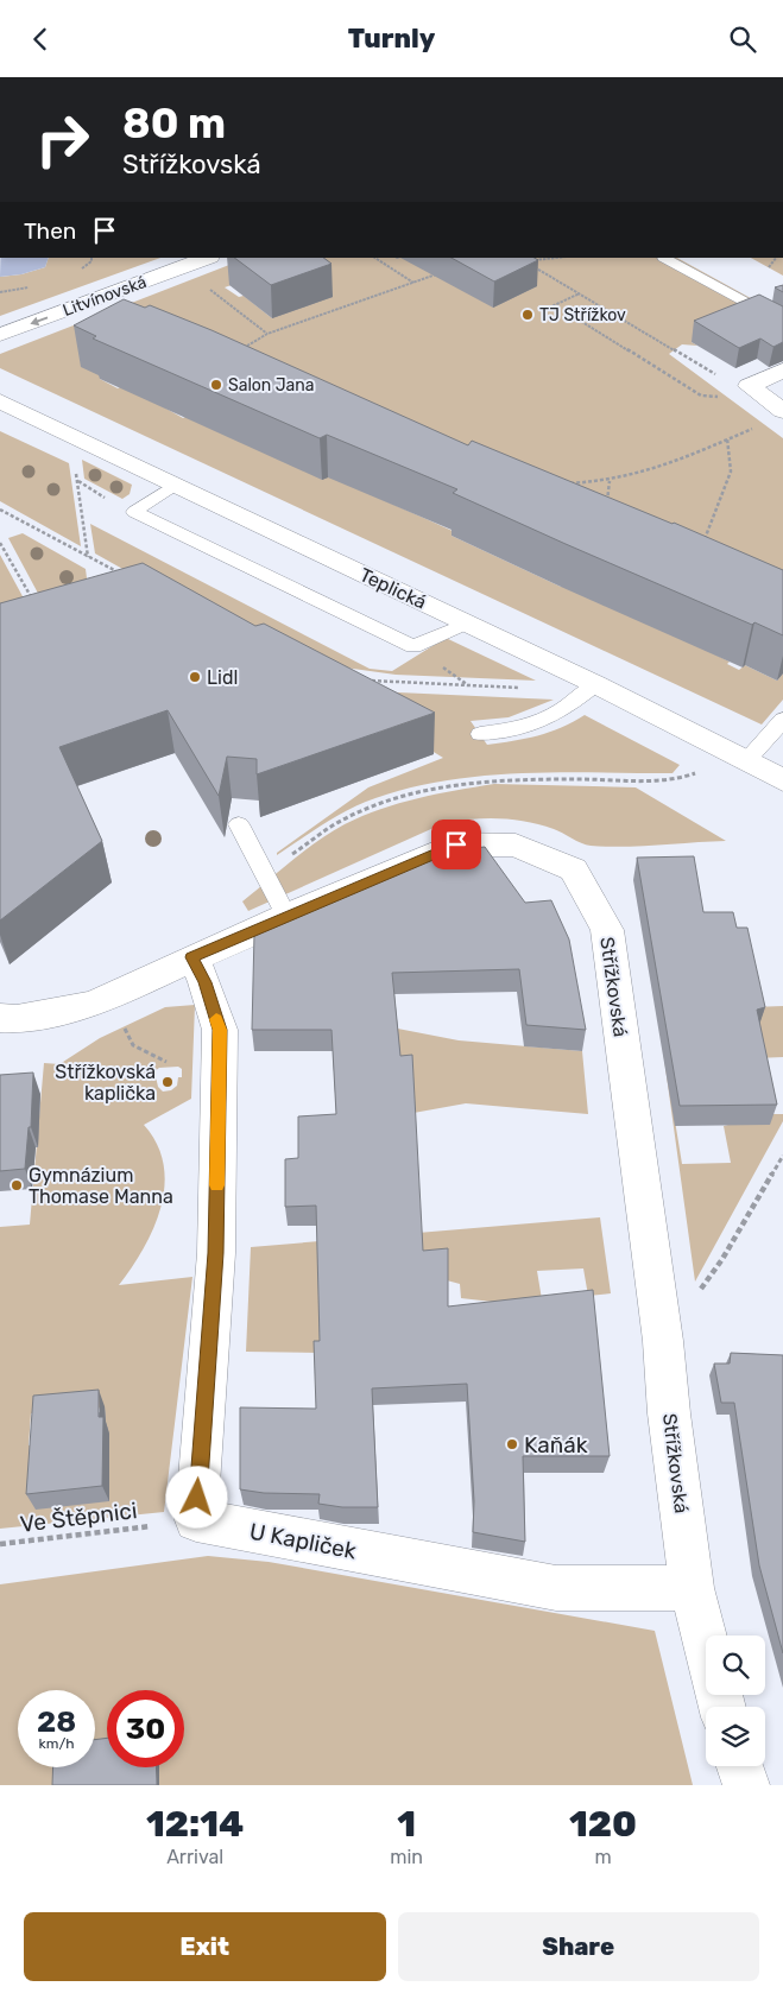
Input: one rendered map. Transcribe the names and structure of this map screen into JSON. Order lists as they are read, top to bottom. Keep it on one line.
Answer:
{"streets":{"street":["Litvínovská","Teplická","Střížkovská","U Kapliček"],"path":["Ve Štěpnici"]},"crossings":[["Střížkovská","U Kapliček"],["Ve Štěpnici","U Kapliček"]],"one_way":["Litvínovská"],"places":["TJ Střížkov","Salon Jana","Lidl","Střížkovská kaplička","Gymnázium Thomase Manna","Kaňák"],"page":{"header":"Turnly","turn":["80 m","Střížkovská"],"then":"Then","speed":"28 km/h","limit":"30","eta":["12:14","Arrival","1","min","120","m"],"buttons":["Exit","Share"]}}
